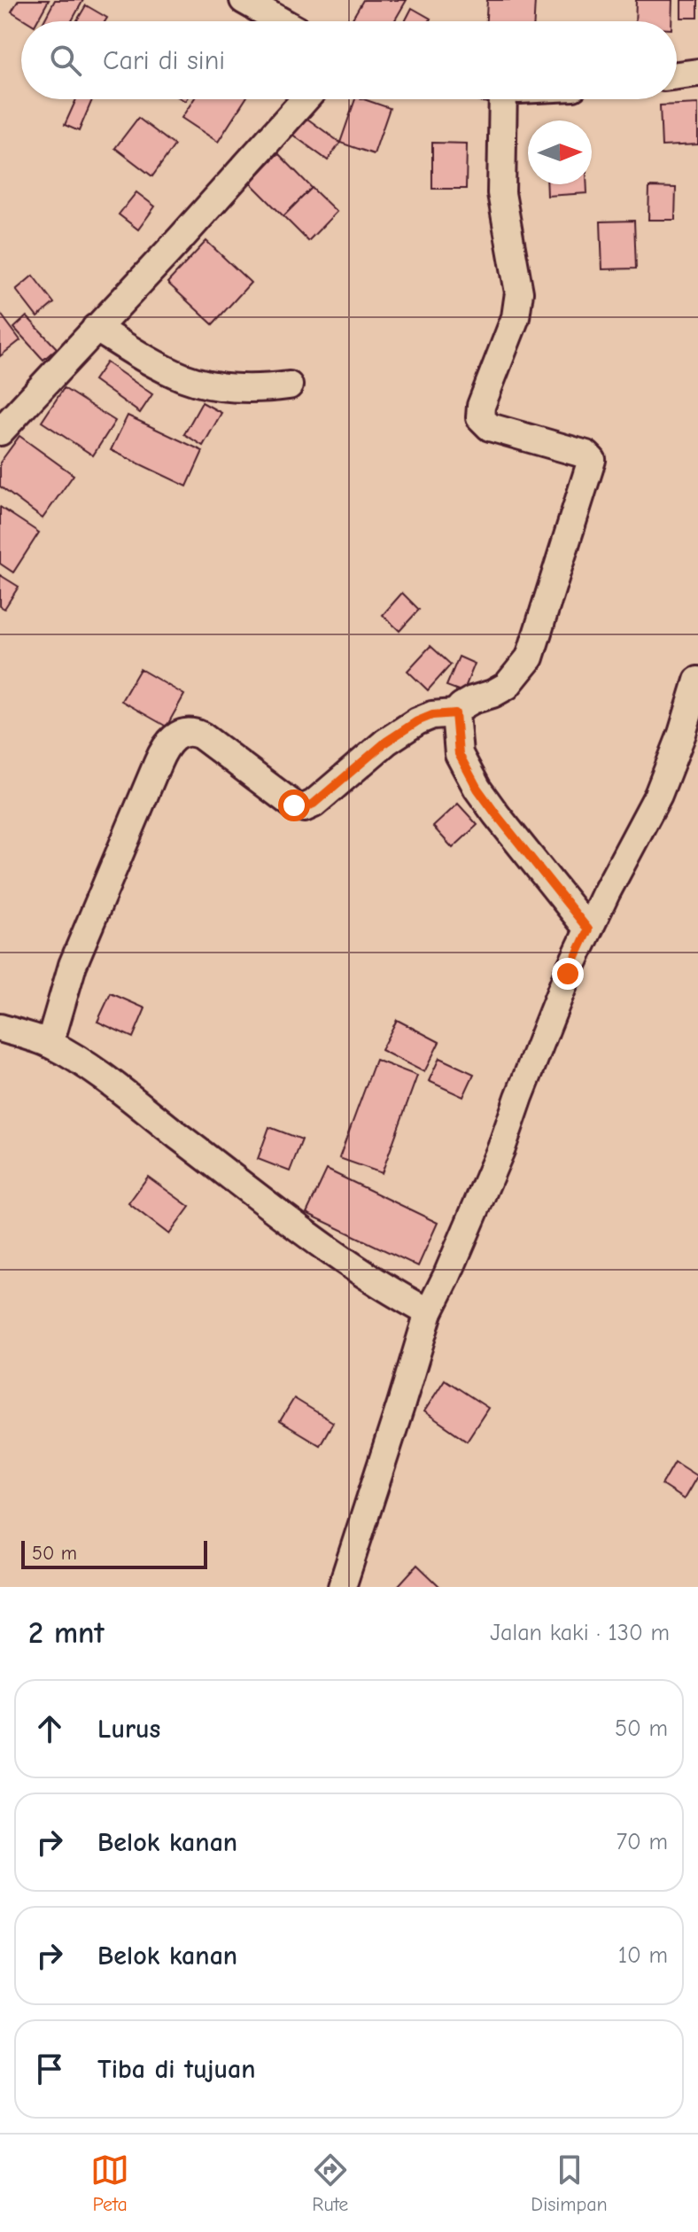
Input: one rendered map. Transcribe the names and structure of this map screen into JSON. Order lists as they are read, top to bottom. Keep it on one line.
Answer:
{"scale_bar":"50 m","north":"right","page":{"search":"Cari di sini","scale":"50 m","heading":["2 mnt","Jalan kaki · 130 m"],"list":[["Lurus","50 m"],["Belok kanan","70 m"],["Belok kanan","10 m"],"Tiba di tujuan"],"nav":["Peta","Rute","Disimpan"]}}
